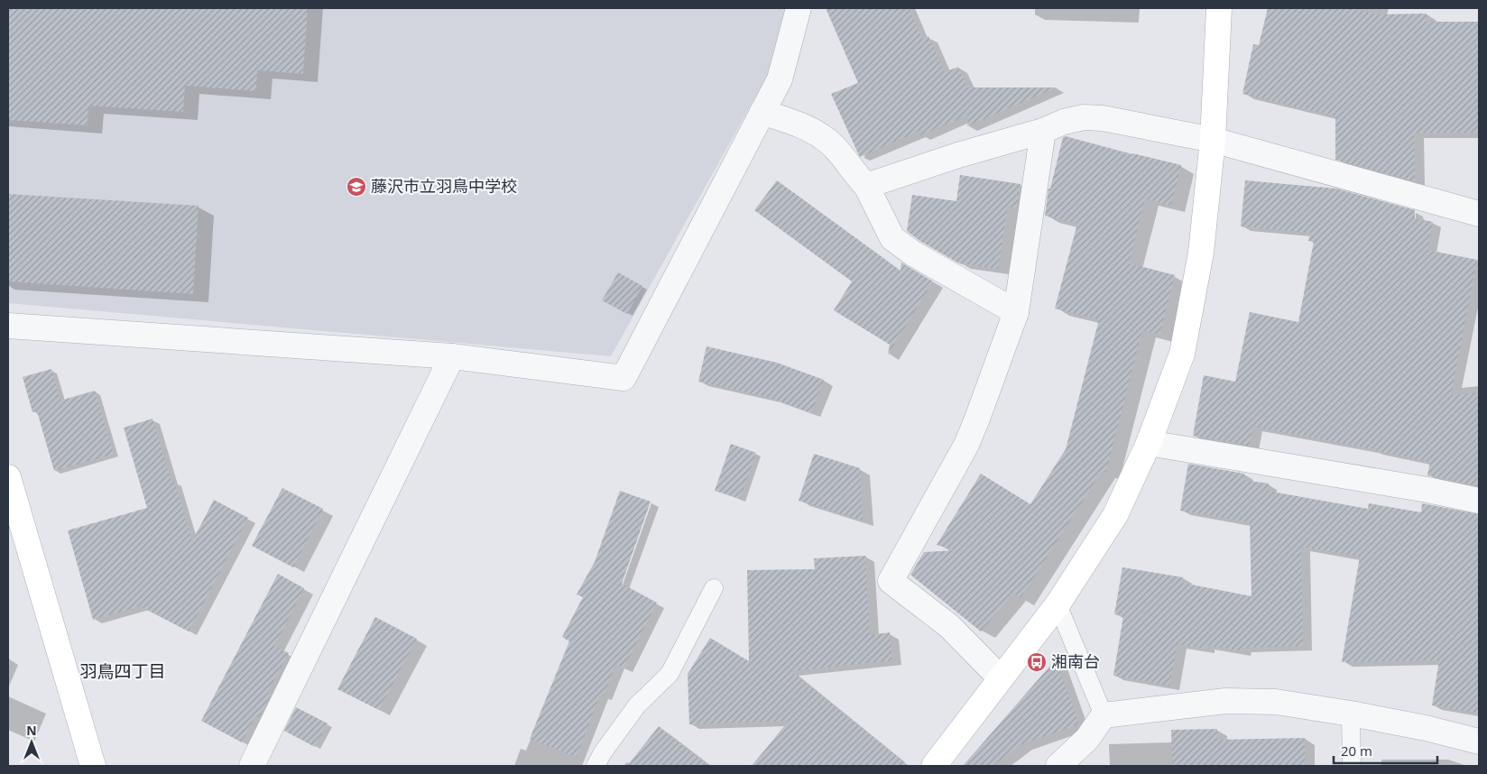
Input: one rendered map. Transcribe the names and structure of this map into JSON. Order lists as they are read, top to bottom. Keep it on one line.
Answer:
{"districts":["羽鳥四丁目"],"places":{"school or university":["藤沢市立羽鳥中学校"],"bus stop":["湘南台"]},"scale_bar":"20 m","north":"top"}
